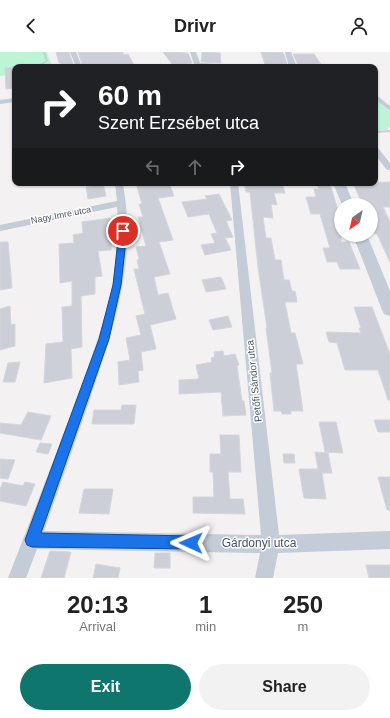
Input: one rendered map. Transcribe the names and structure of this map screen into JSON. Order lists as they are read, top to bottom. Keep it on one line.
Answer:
{"streets":{"street":["Nagy Imre utca","Petőfi Sándor utca","Gárdonyi utca"]},"crossings":[["Petőfi Sándor utca","Gárdonyi utca"]],"north":"bottom left","page":{"header":"Drivr","turn":["60 m","Szent Erzsébet utca"],"eta":["20:13","Arrival","1","min","250","m"],"buttons":["Exit","Share"]}}
